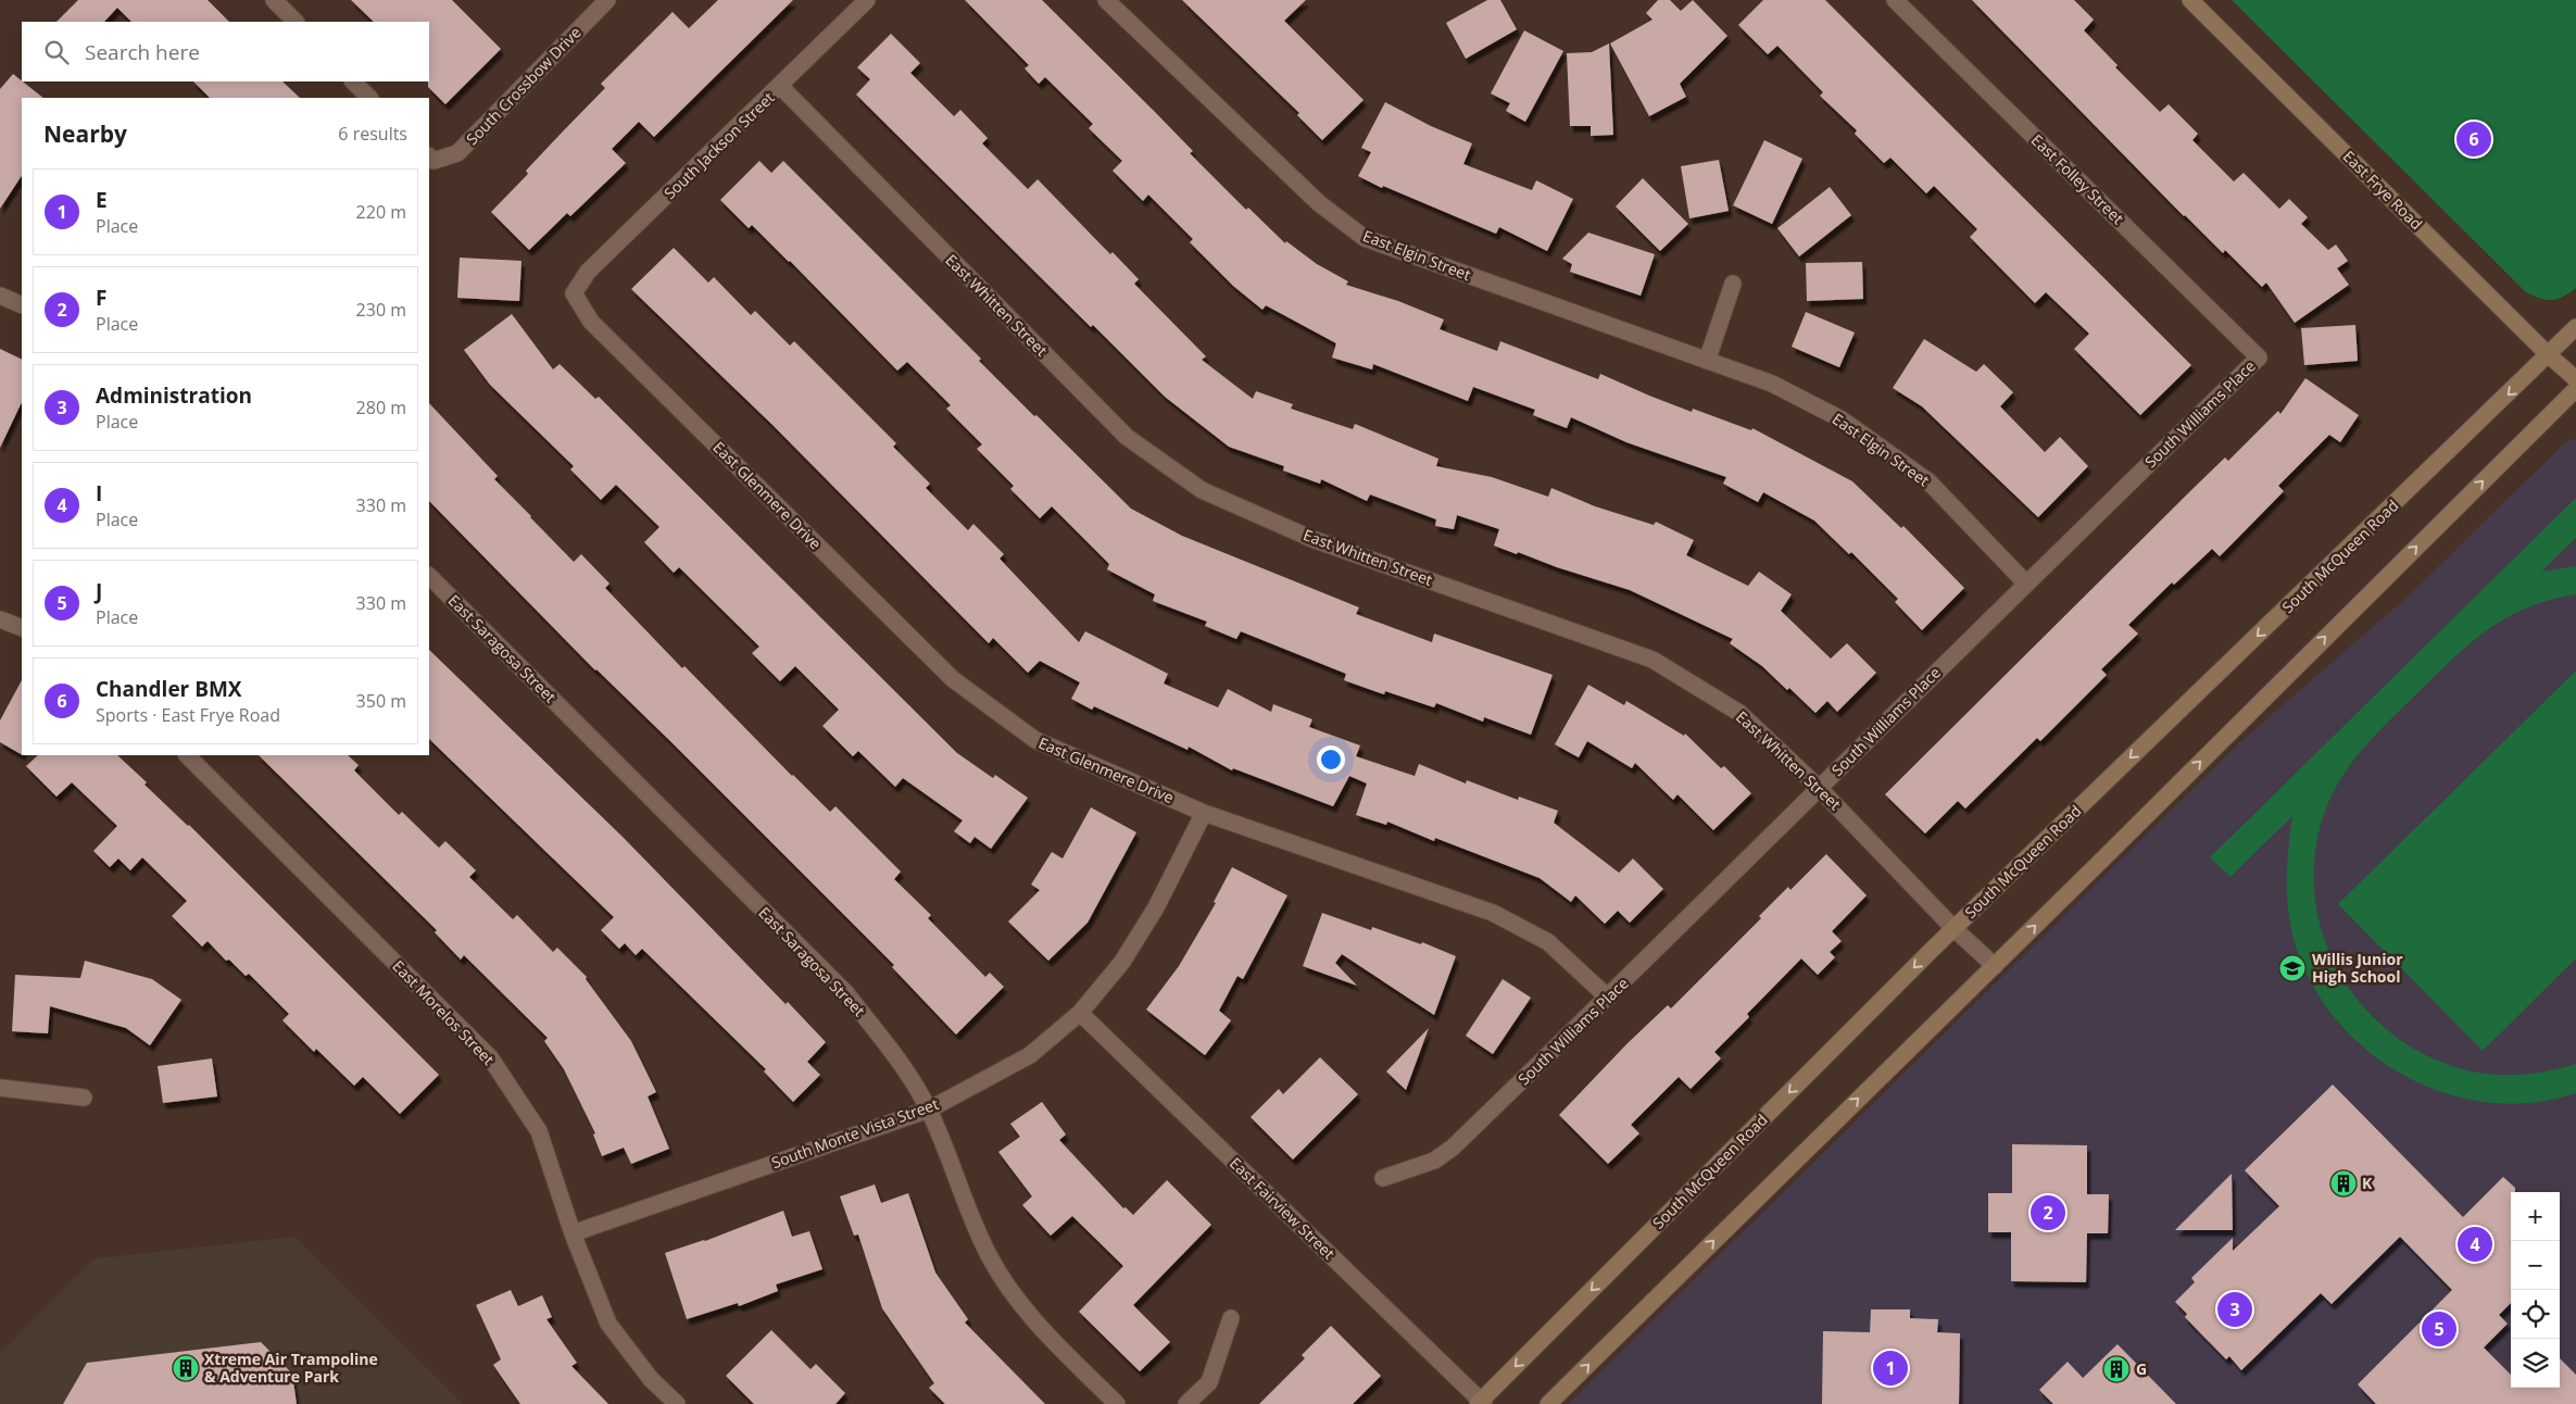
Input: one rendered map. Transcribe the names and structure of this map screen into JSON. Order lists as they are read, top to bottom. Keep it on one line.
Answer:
{"streets":{"main road":["East Frye Road","South McQueen Road"],"street":["South Crossbow Drive","South Jackson Street","East Folley Street","East Elgin Street","East Whitten Street","South Williams Place","East Glenmere Drive","East Saragosa Street","East Morelos Street","South Monte Vista Street","East Fairview Street"]},"crossings":[["South Jackson Street","East Whitten Street"],["South Jackson Street","East Glenmere Drive"],["East Folley Street","South Williams Place"],["East Frye Road","South McQueen Road"],["East Elgin Street","South Williams Place"],["East Whitten Street","South Williams Place"],["East Whitten Street","South McQueen Road"],["South Williams Place","East Glenmere Drive"],["East Glenmere Drive","South Monte Vista Street"],["South McQueen Road","East Fairview Street"],["East Saragosa Street","South Monte Vista Street"],["East Morelos Street","South Monte Vista Street"],["South Monte Vista Street","East Fairview Street"]],"places":{"school or university":["Willis Junior High School"],"building":["K","Xtreme Air Trampoline & Adventure Park","G"]},"page":{"search":"Search here","heading":["Nearby","6 results"],"pins":["6","2","4","3","5","1"],"list":[{"mark":"1","name":"E","note":"Place","value":"220 m"},{"mark":"2","name":"F","note":"Place","value":"230 m"},{"mark":"3","name":"Administration","note":"Place","value":"280 m"},{"mark":"4","name":"I","note":"Place","value":"330 m"},{"mark":"5","name":"J","note":"Place","value":"330 m"},{"mark":"6","name":"Chandler BMX","note":"Sports · East Frye Road","value":"350 m"}],"map_buttons":["+","−"]}}
